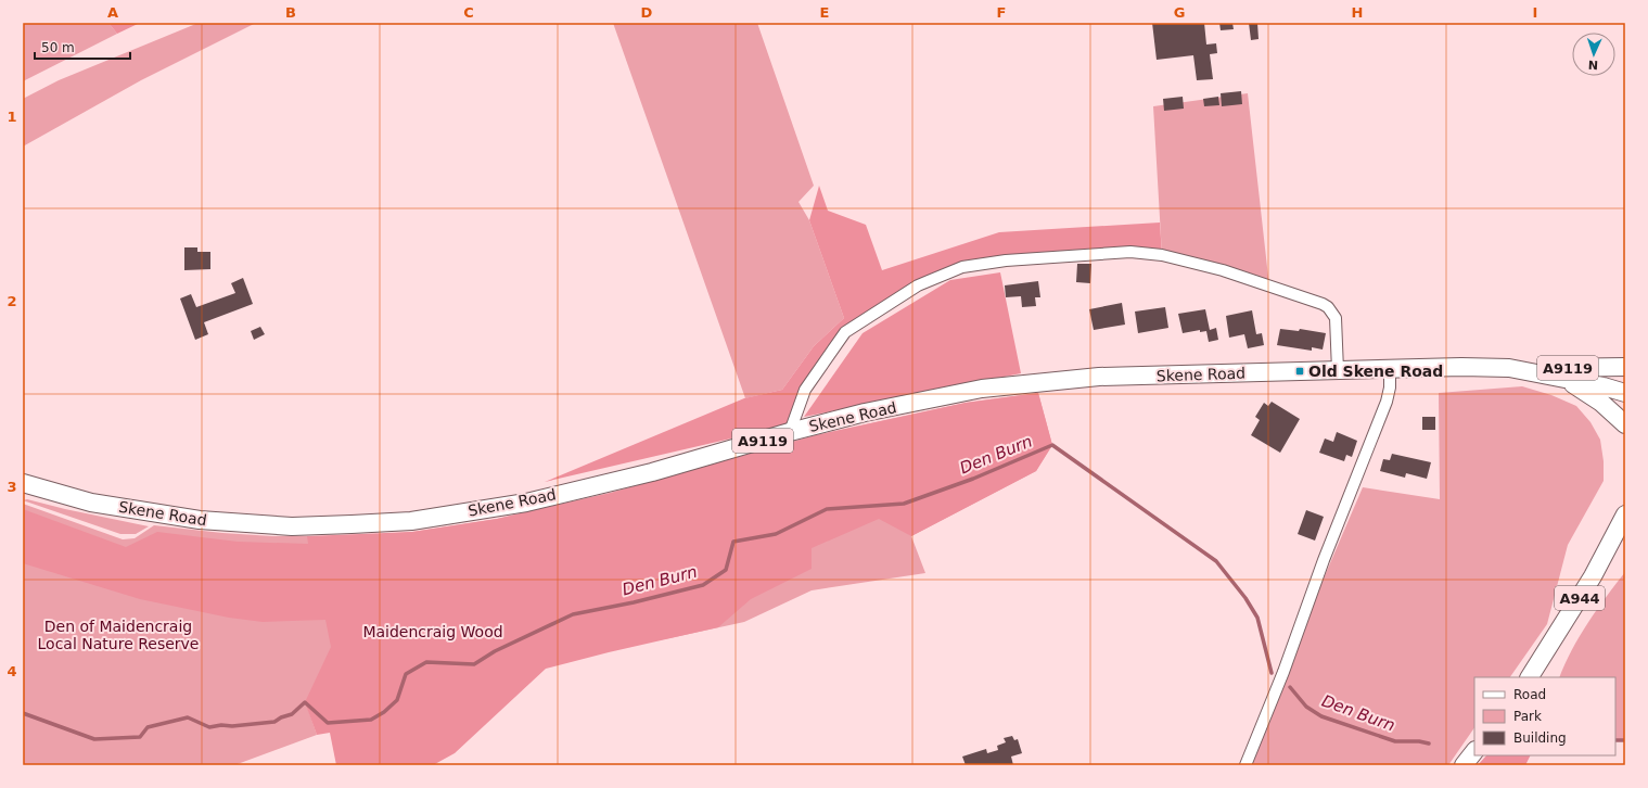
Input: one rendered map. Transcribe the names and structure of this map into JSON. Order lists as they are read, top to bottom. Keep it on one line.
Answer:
{"streets":{"main road":["A9119","Skene Road","A944"]},"crossings":[["A9119","Skene Road"]],"water":["Den Burn"],"parks":["Den of Maidencraig Local Nature Reserve","Maidencraig Wood"],"places":{"transit":["Old Skene Road"]},"legend":["Road","Park","Building"],"scale_bar":"50 m","north":"bottom","grid":{"columns":["A","B","C","D","E","F","G","H","I"],"rows":["1","2","3","4"]}}
